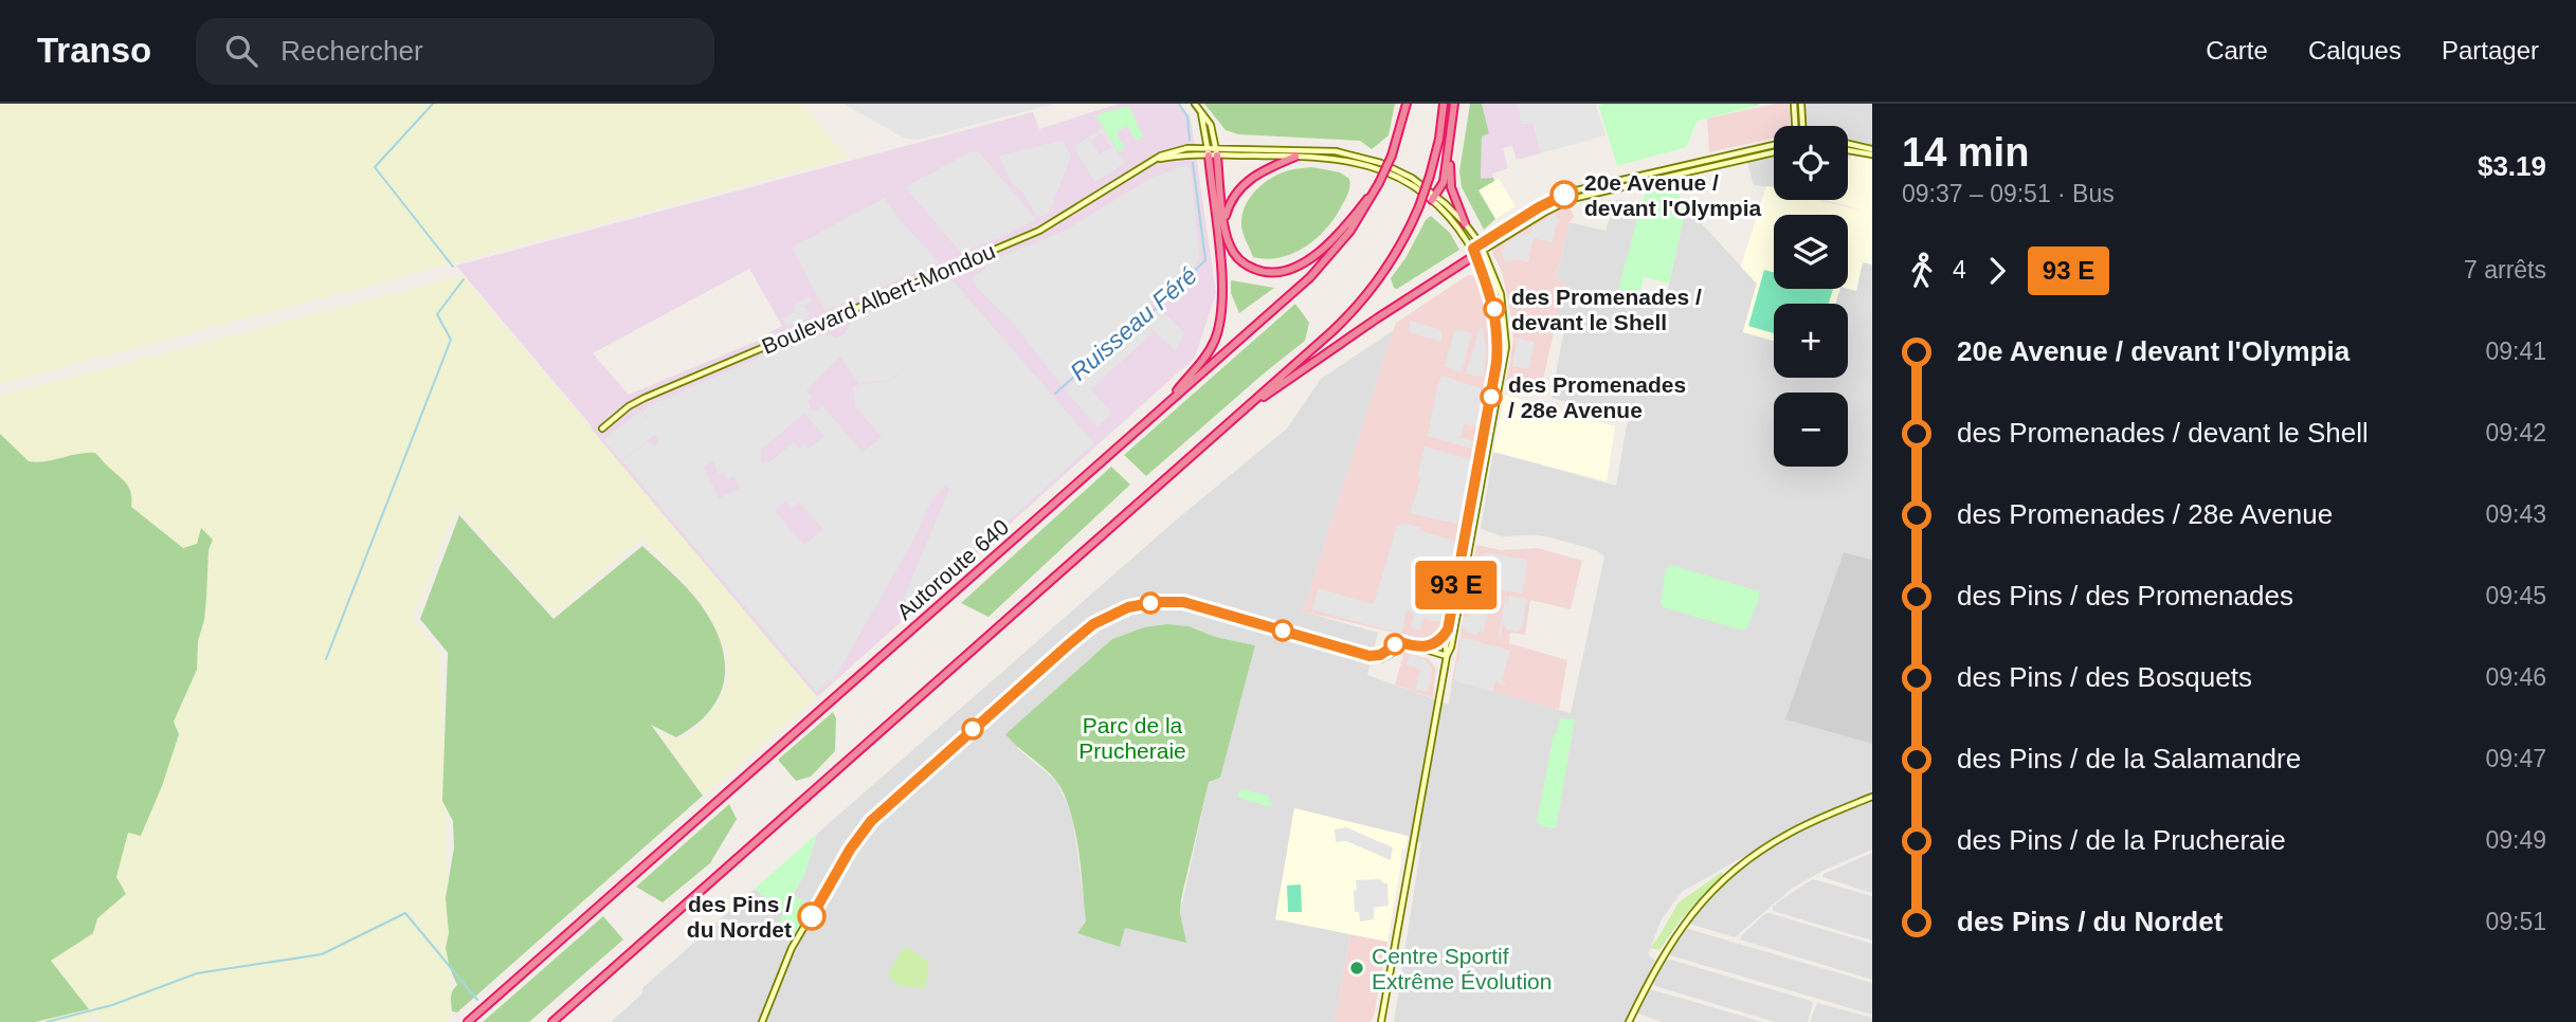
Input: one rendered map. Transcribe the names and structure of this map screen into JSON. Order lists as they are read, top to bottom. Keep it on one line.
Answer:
{"streets":{"highway":["Autoroute 640"],"street":["Boulevard Albert-Mondou"]},"water":["Ruisseau Féré"],"parks":["Parc de la Prucheraie"],"places":["20e Avenue / devant l'Olympia","des Promenades / devant le Shell","des Promenades / 28e Avenue","des Pins / du Nordet","Centre Sportif Extrême Évolution"],"page":{"header":"Transo","search":"Rechercher","nav":["Carte","Calques","Partager"],"on_map":"93 E","heading":["14 min","09:37 – 09:51 · Bus","$3.19"],"map_buttons":["+","−"],"legs":["4","93 E","7 arrêts"],"list":[{"name":"20e Avenue / devant l'Olympia","value":"09:41"},{"name":"des Promenades / devant le Shell","value":"09:42"},{"name":"des Promenades / 28e Avenue","value":"09:43"},{"name":"des Pins / des Promenades","value":"09:45"},{"name":"des Pins / des Bosquets","value":"09:46"},{"name":"des Pins / de la Salamandre","value":"09:47"},{"name":"des Pins / de la Prucheraie","value":"09:49"},{"name":"des Pins / du Nordet","value":"09:51"}]}}
